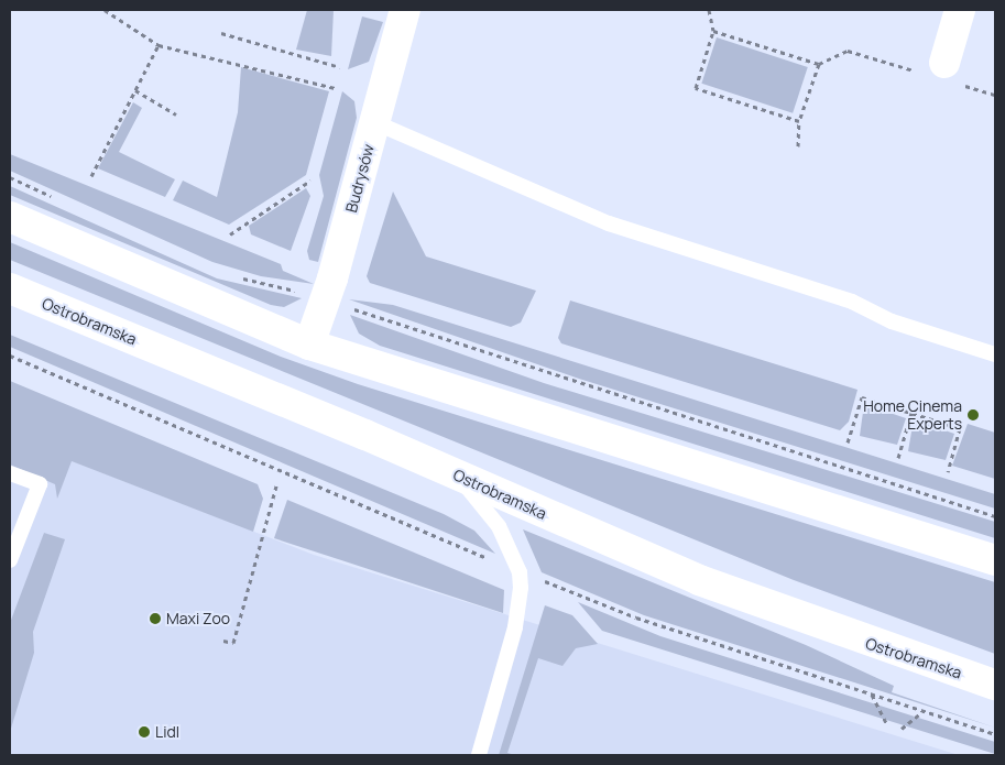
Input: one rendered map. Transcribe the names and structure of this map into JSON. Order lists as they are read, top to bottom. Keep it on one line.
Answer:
{"streets":{"main road":["Budrysów","Ostrobramska"]},"places":["Home Cinema Experts","Maxi Zoo","Lidl"]}
